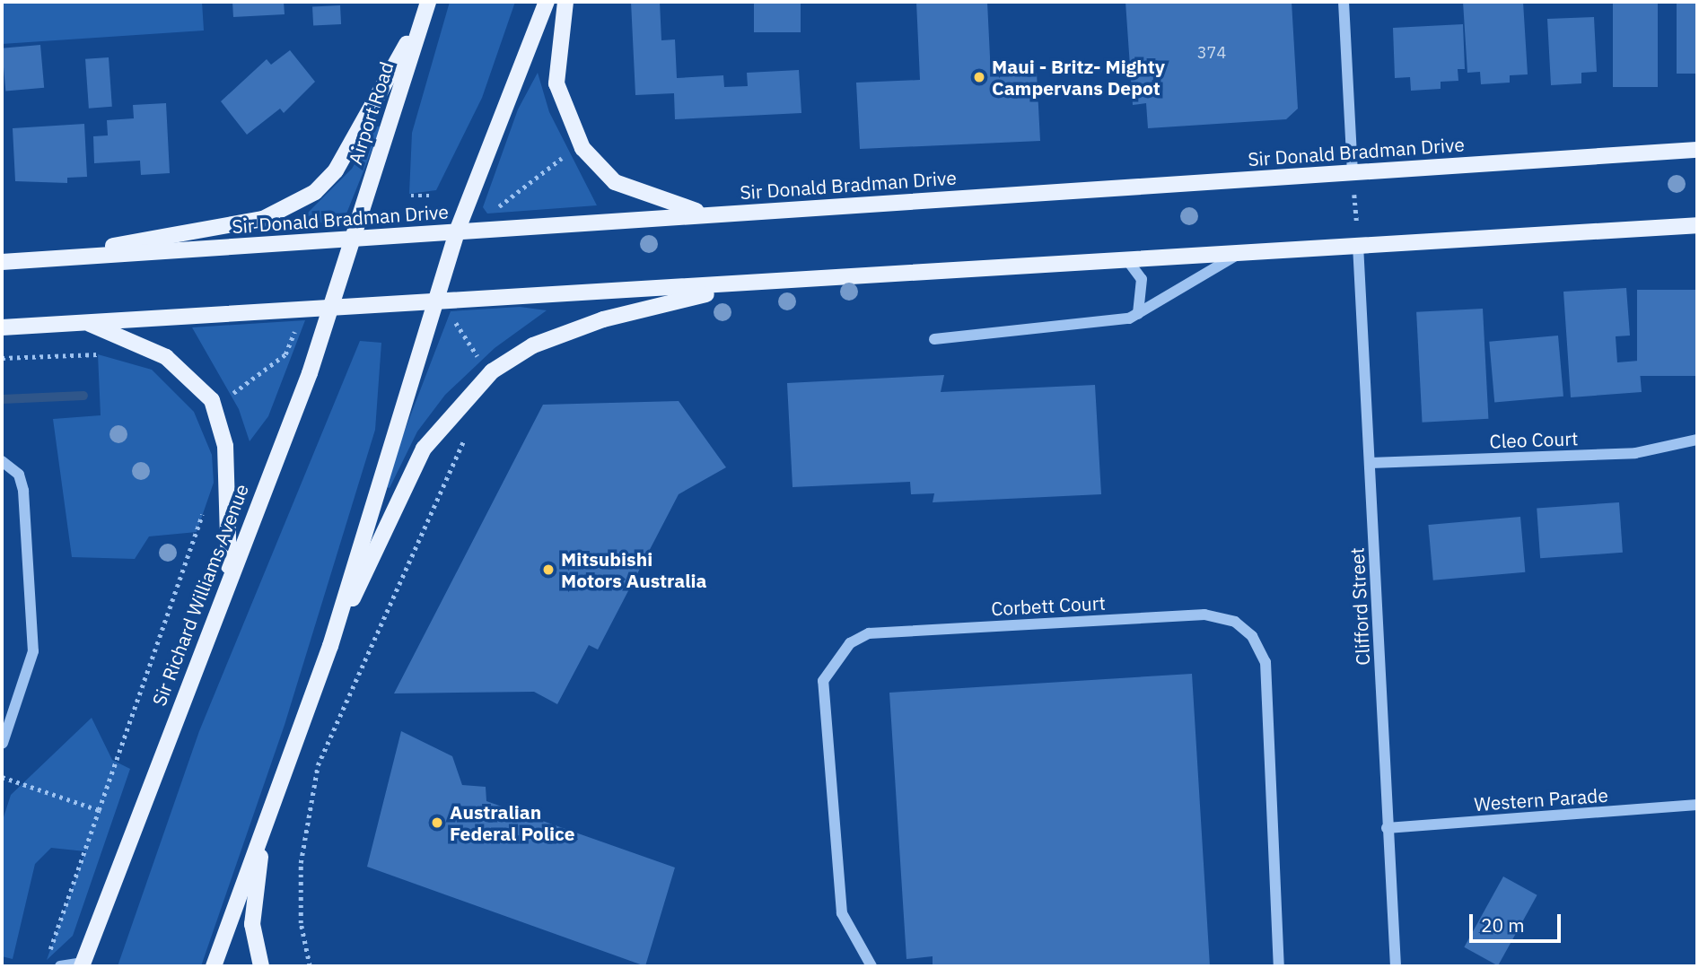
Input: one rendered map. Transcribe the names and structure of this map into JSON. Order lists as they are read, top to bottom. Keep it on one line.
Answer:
{"streets":{"main road":["Airport Road","Sir Donald Bradman Drive","Sir Richard Williams Avenue"],"street":["Cleo Court","Corbett Court","Clifford Street","Western Parade"]},"crossings":[["Airport Road","Sir Donald Bradman Drive"],["Airport Road","Sir Richard Williams Avenue"],["Sir Donald Bradman Drive","Sir Richard Williams Avenue"],["Cleo Court","Clifford Street"],["Clifford Street","Western Parade"]],"places":["Maui - Britz- Mighty Campervans Depot","Mitsubishi Motors Australia","Australian Federal Police"],"house_numbers":["374"],"scale_bar":"20 m"}
